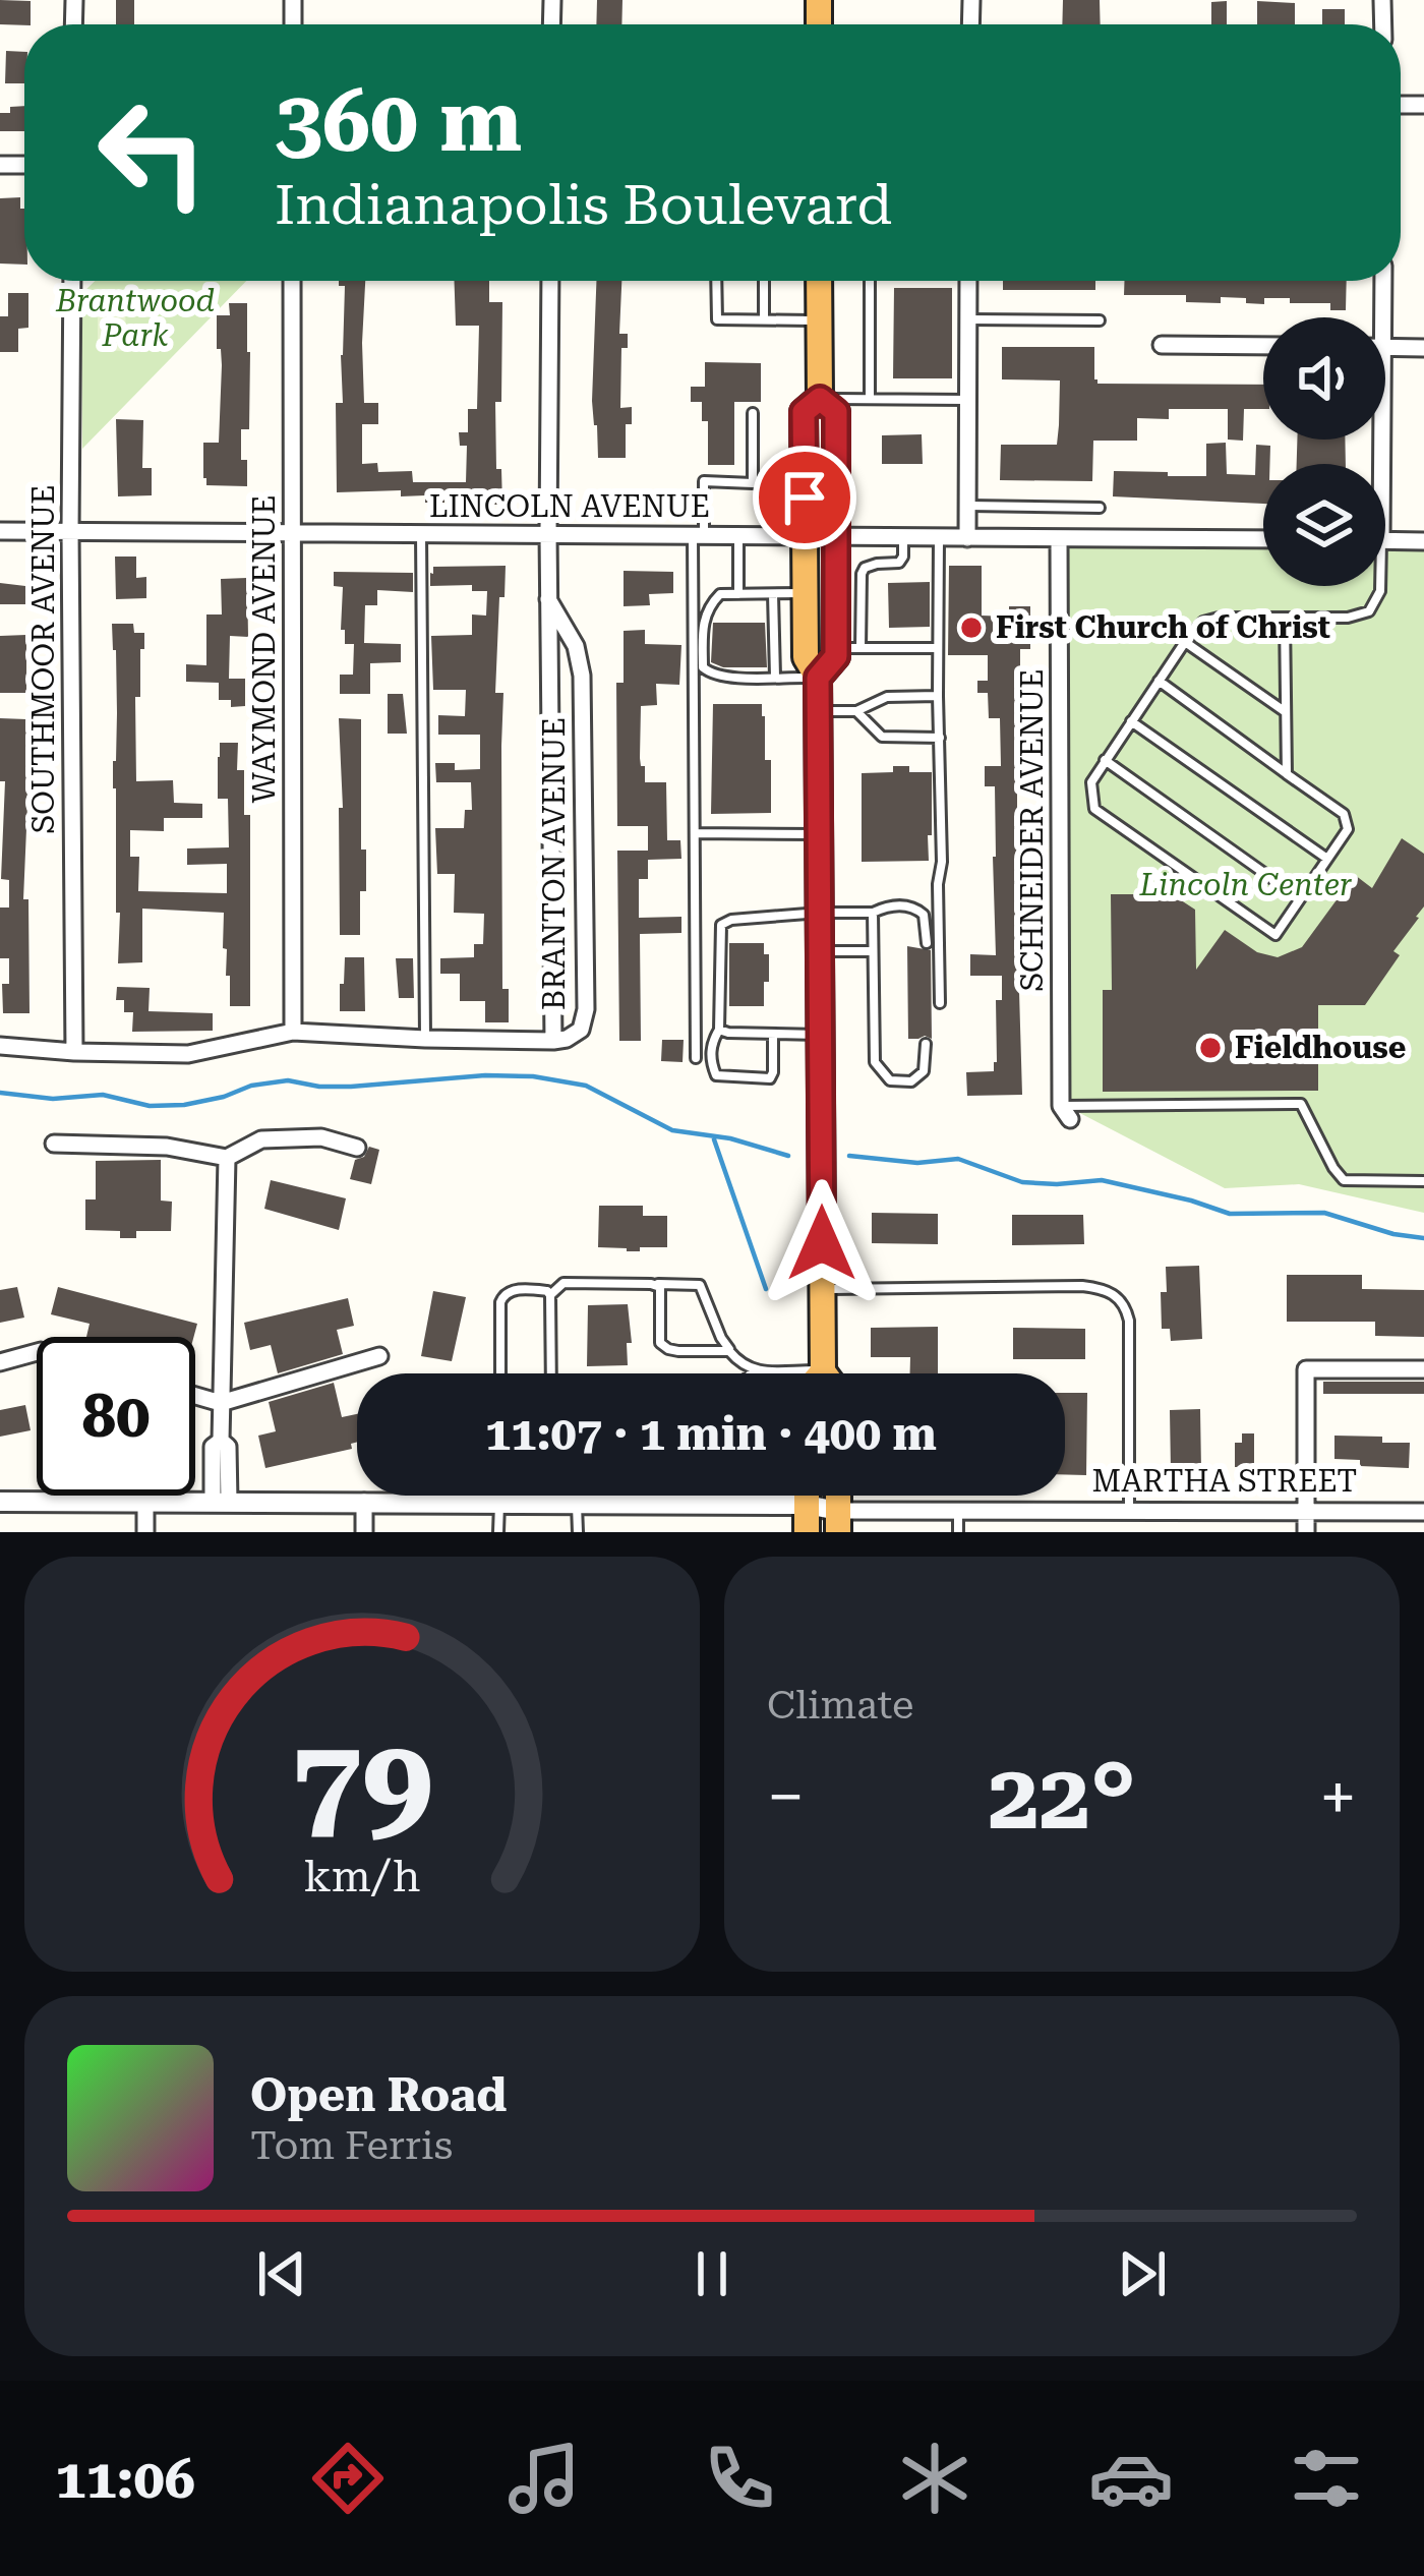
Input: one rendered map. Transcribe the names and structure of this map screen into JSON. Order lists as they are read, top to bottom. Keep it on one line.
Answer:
{"streets":{"street":["LINCOLN AVENUE","WAYMOND AVENUE","SOUTHMOOR AVENUE","SCHNEIDER AVENUE","BRANTON AVENUE","MARTHA STREET"]},"crossings":[["LINCOLN AVENUE","WAYMOND AVENUE"],["LINCOLN AVENUE","SOUTHMOOR AVENUE"],["LINCOLN AVENUE","SCHNEIDER AVENUE"],["LINCOLN AVENUE","BRANTON AVENUE"]],"parks":["Brantwood Park","Lincoln Center"],"places":["First Church of Christ","Fieldhouse"],"page":{"turn":["360 m","Indianapolis Boulevard"],"limit":"80","trip":"11:07 · 1 min · 400 m","tile":"Climate","heat":["−","22°","+"],"song":["Open Road","Tom Ferris"],"tabs":"11:06","gauge":["79","km/h"]}}
